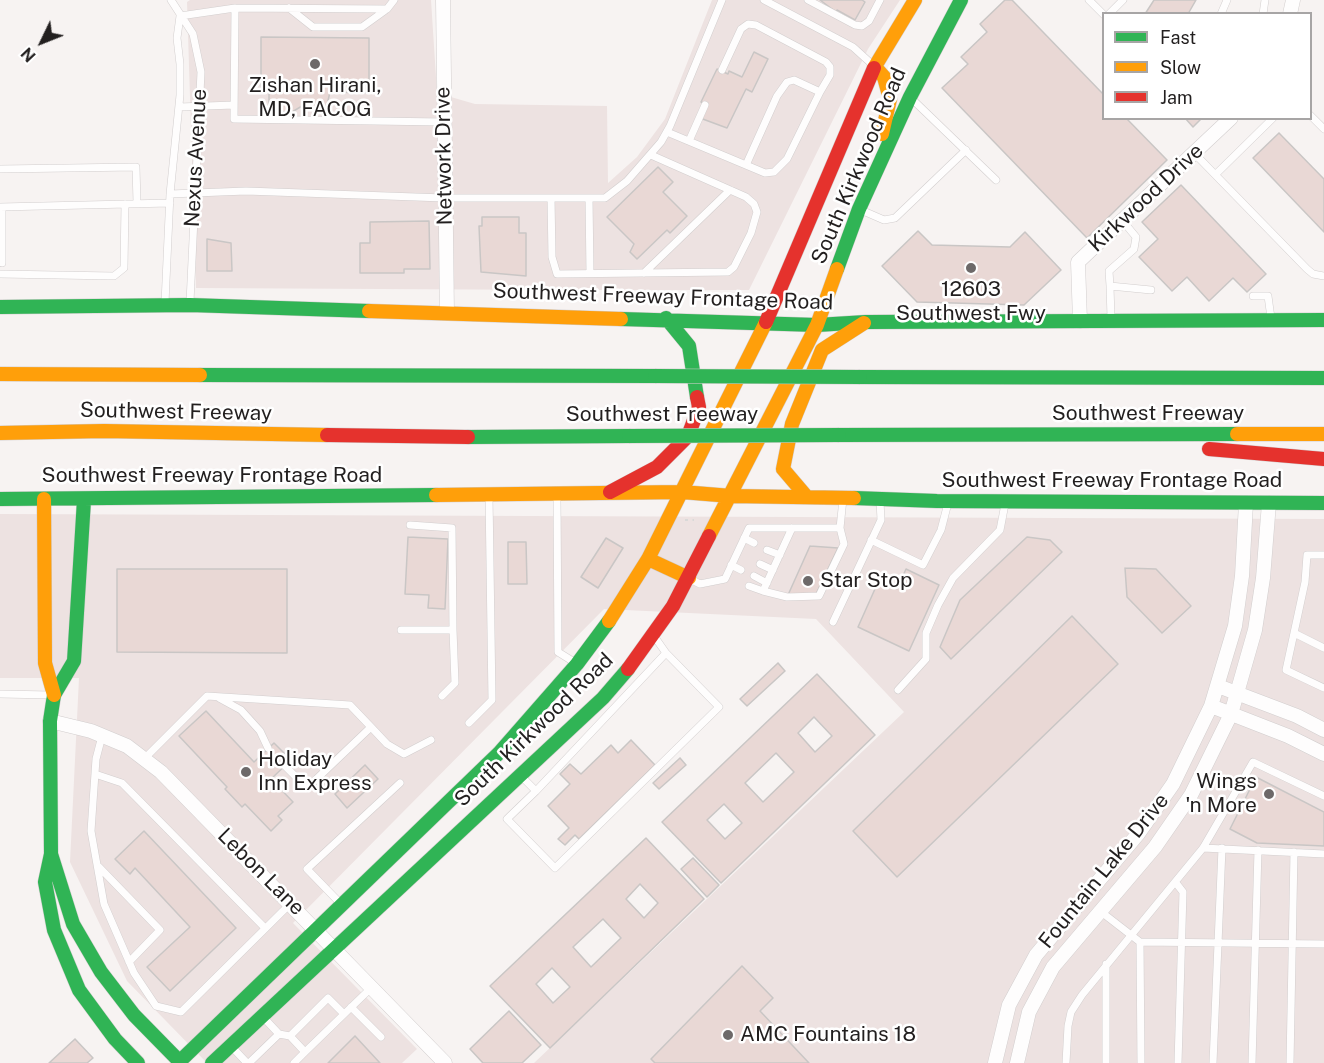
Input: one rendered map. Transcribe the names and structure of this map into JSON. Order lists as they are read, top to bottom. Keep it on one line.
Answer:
{"streets":{"main road":["South Kirkwood Road","Southwest Freeway Frontage Road","Southwest Freeway"],"street":["Network Drive","Kirkwood Drive","Fountain Lake Drive","Lebon Lane"],"lane":["Nexus Avenue"]},"crossings":[["Network Drive","Southwest Freeway Frontage Road"],["Nexus Avenue","Southwest Freeway Frontage Road"],["South Kirkwood Road","Southwest Freeway Frontage Road"],["South Kirkwood Road","Lebon Lane"],["Kirkwood Drive","Southwest Freeway Frontage Road"],["Southwest Freeway Frontage Road","Fountain Lake Drive"]],"places":["Zishan Hirani, MD, FACOG","12603 Southwest Fwy","Star Stop","Holiday Inn Express","Wings 'n More","AMC Fountains 18"],"legend":["Fast","Slow","Jam"],"north":"bottom left"}
